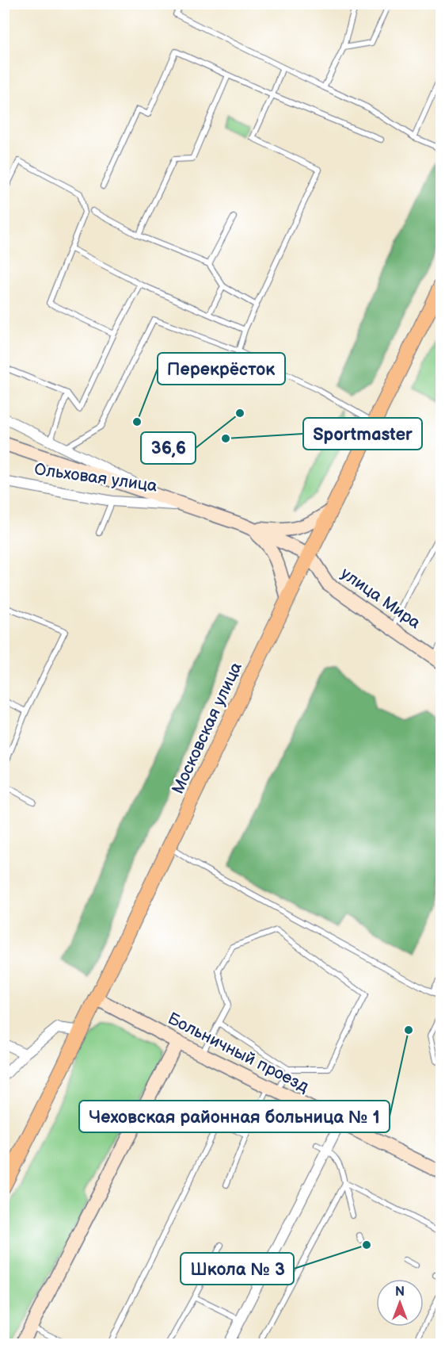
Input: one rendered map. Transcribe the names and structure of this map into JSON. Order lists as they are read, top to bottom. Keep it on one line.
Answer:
{"streets":{"main road":["Московская улица"],"street":["Ольховая улица","улица Мира","Больничный проезд"]},"crossings":[["Ольховая улица","улица Мира"],["Ольховая улица","Московская улица"],["улица Мира","Московская улица"],["Московская улица","Больничный проезд"]],"places":["36,6","Перекрёсток","Sportmaster","Чеховская районная больница № 1","Школа № 3"],"north":"top"}
